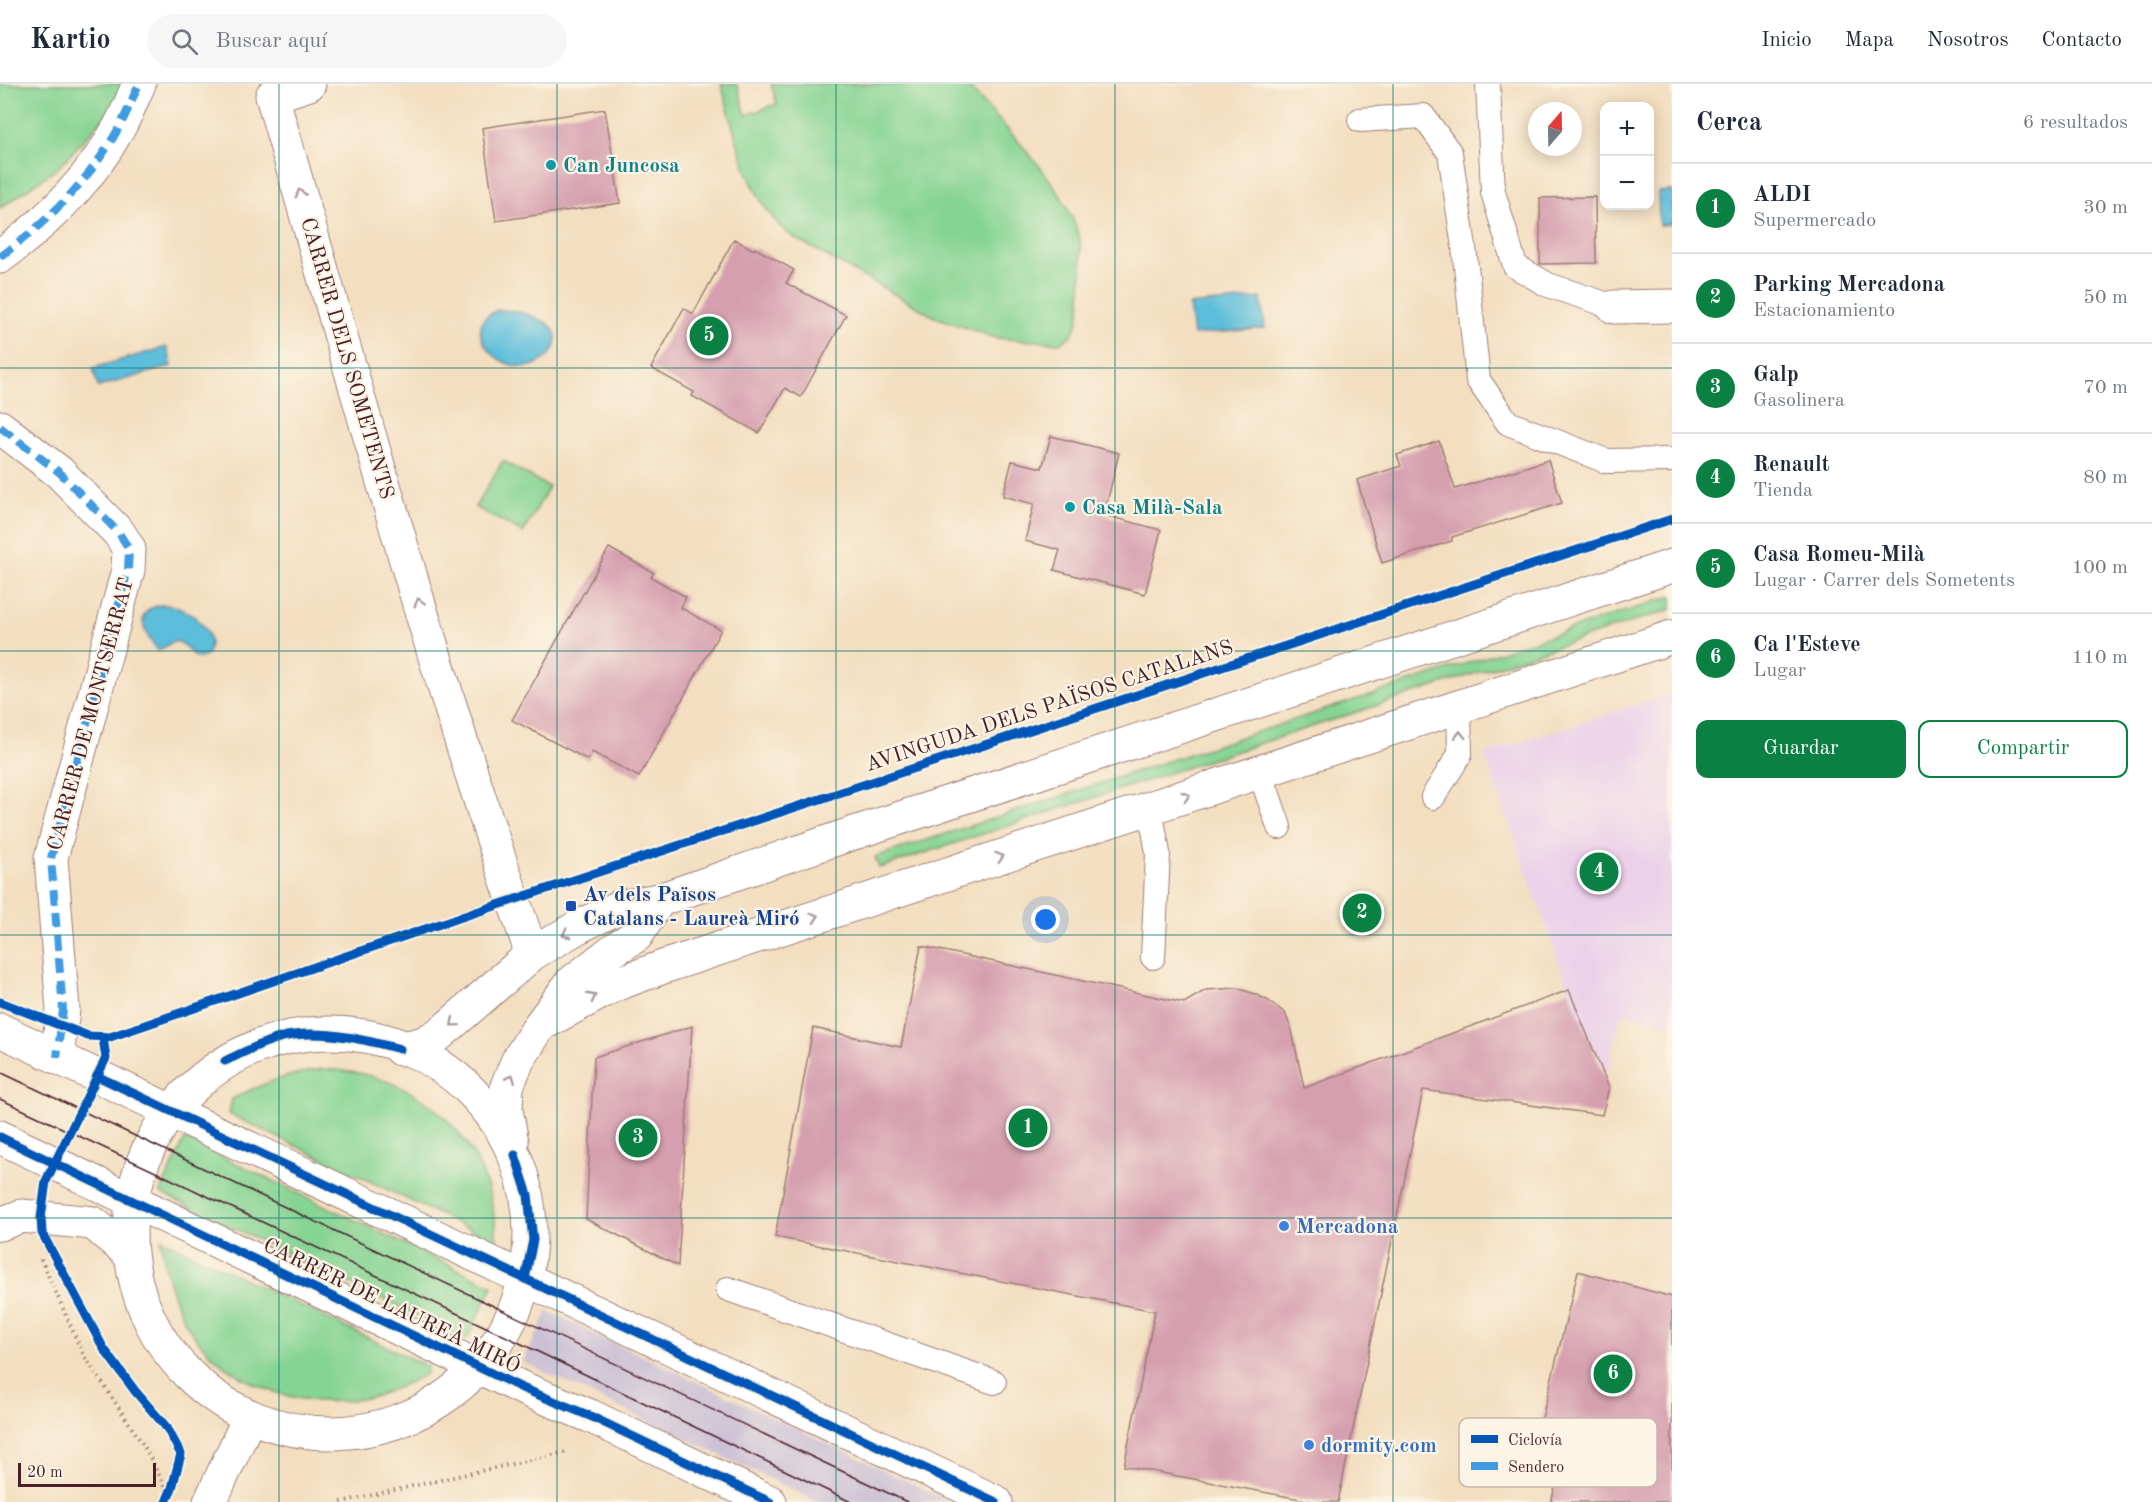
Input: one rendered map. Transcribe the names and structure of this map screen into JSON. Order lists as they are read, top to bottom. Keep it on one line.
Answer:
{"streets":{"street":["CARRER DELS SOMETENTS","CARRER DE MONTSERRAT","CARRER DE LAUREÀ MIRÓ"],"cycle path":["AVINGUDA DELS PAÏSOS CATALANS"]},"one_way":["CARRER DELS SOMETENTS"],"places":{"other":["Can Juncosa","Casa Milà-Sala","Mercadona","dormity.com"],"transit":["Av dels Països Catalans - Laureà Miró"]},"legend":["Ciclovía","Sendero"],"scale_bar":"20 m","north":"top","page":{"header":"Kartio","search":"Buscar aquí","nav":["Inicio","Mapa","Nosotros","Contacto"],"heading":["Cerca","6 resultados"],"map_buttons":["+","−"],"list":[{"mark":"1","name":"ALDI","note":"Supermercado","value":"30 m"},{"mark":"2","name":"Parking Mercadona","note":"Estacionamiento","value":"50 m"},{"mark":"3","name":"Galp","note":"Gasolinera","value":"70 m"},{"mark":"4","name":"Renault","note":"Tienda","value":"80 m"},{"mark":"5","name":"Casa Romeu-Milà","note":"Lugar · Carrer dels Sometents","value":"100 m"},{"mark":"6","name":"Ca l'Esteve","note":"Lugar","value":"110 m"}],"pins":["5","4","2","1","3","6"],"buttons":["Guardar","Compartir"],"scale":"20 m"}}
